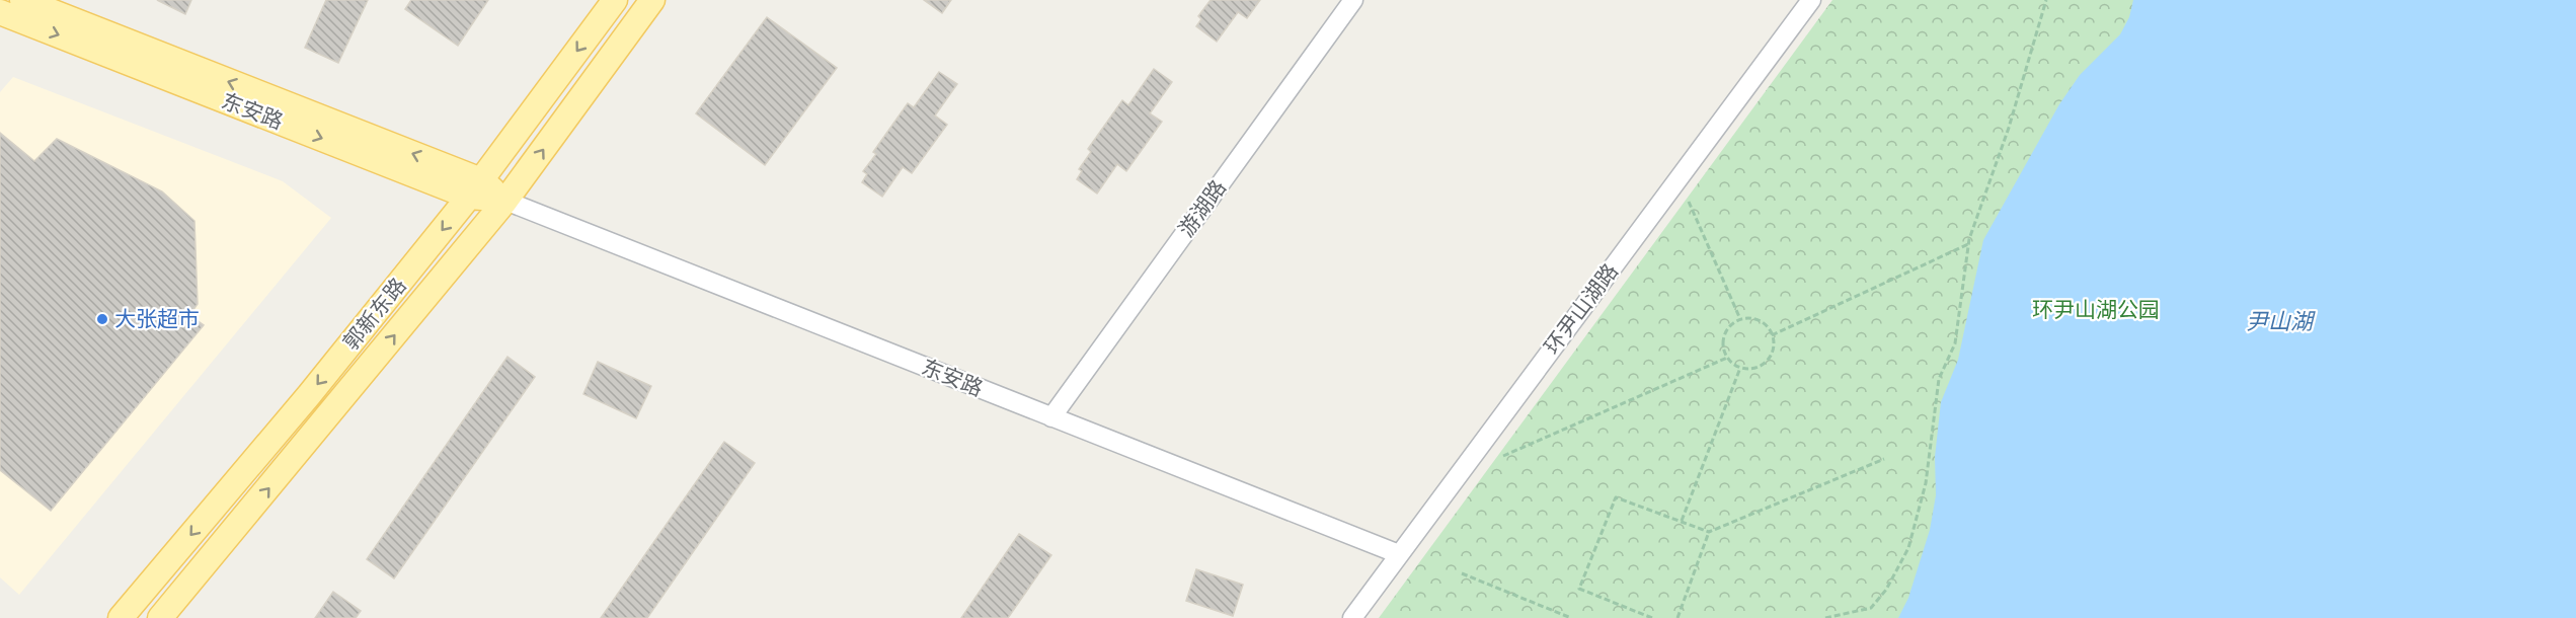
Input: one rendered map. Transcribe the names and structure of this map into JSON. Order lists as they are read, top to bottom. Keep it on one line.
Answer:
{"streets":{"main road":["东安路","郭新东路"],"street":["游湖路","环尹山湖路"]},"crossings":[["东安路","游湖路"],["东安路","环尹山湖路"],["东安路","郭新东路"]],"water":["尹山湖"],"parks":["环尹山湖公园"],"places":["大张超市"]}
